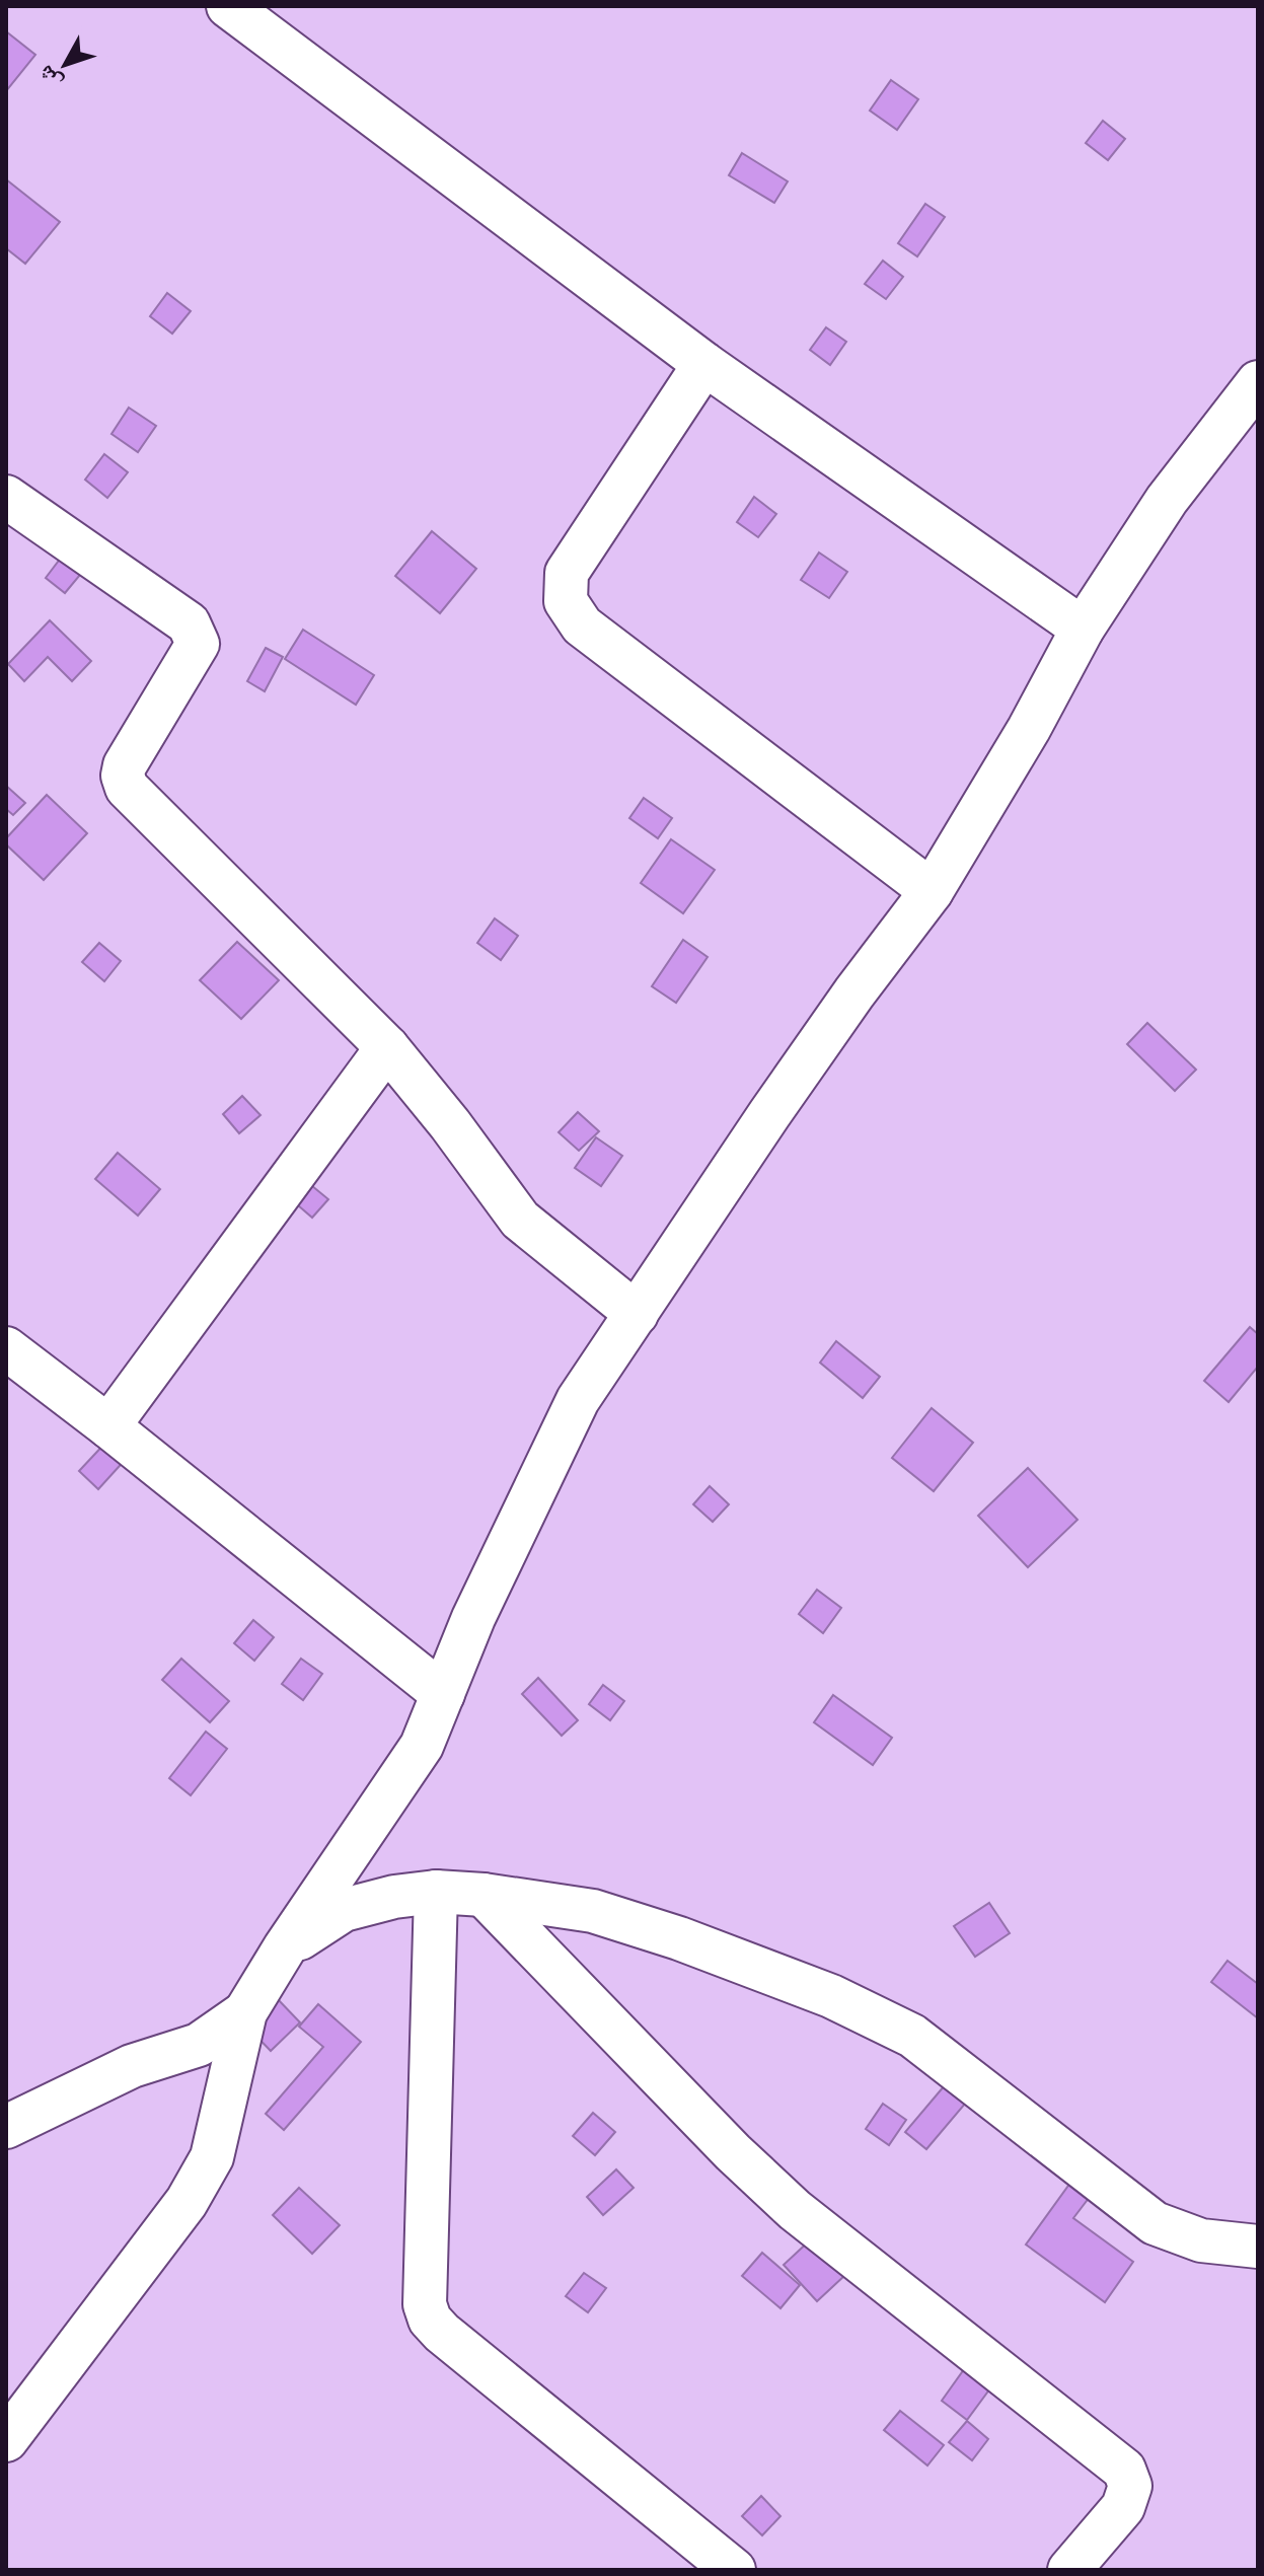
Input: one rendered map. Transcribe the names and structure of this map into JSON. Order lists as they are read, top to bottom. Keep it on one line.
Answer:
{"north":"bottom left"}
